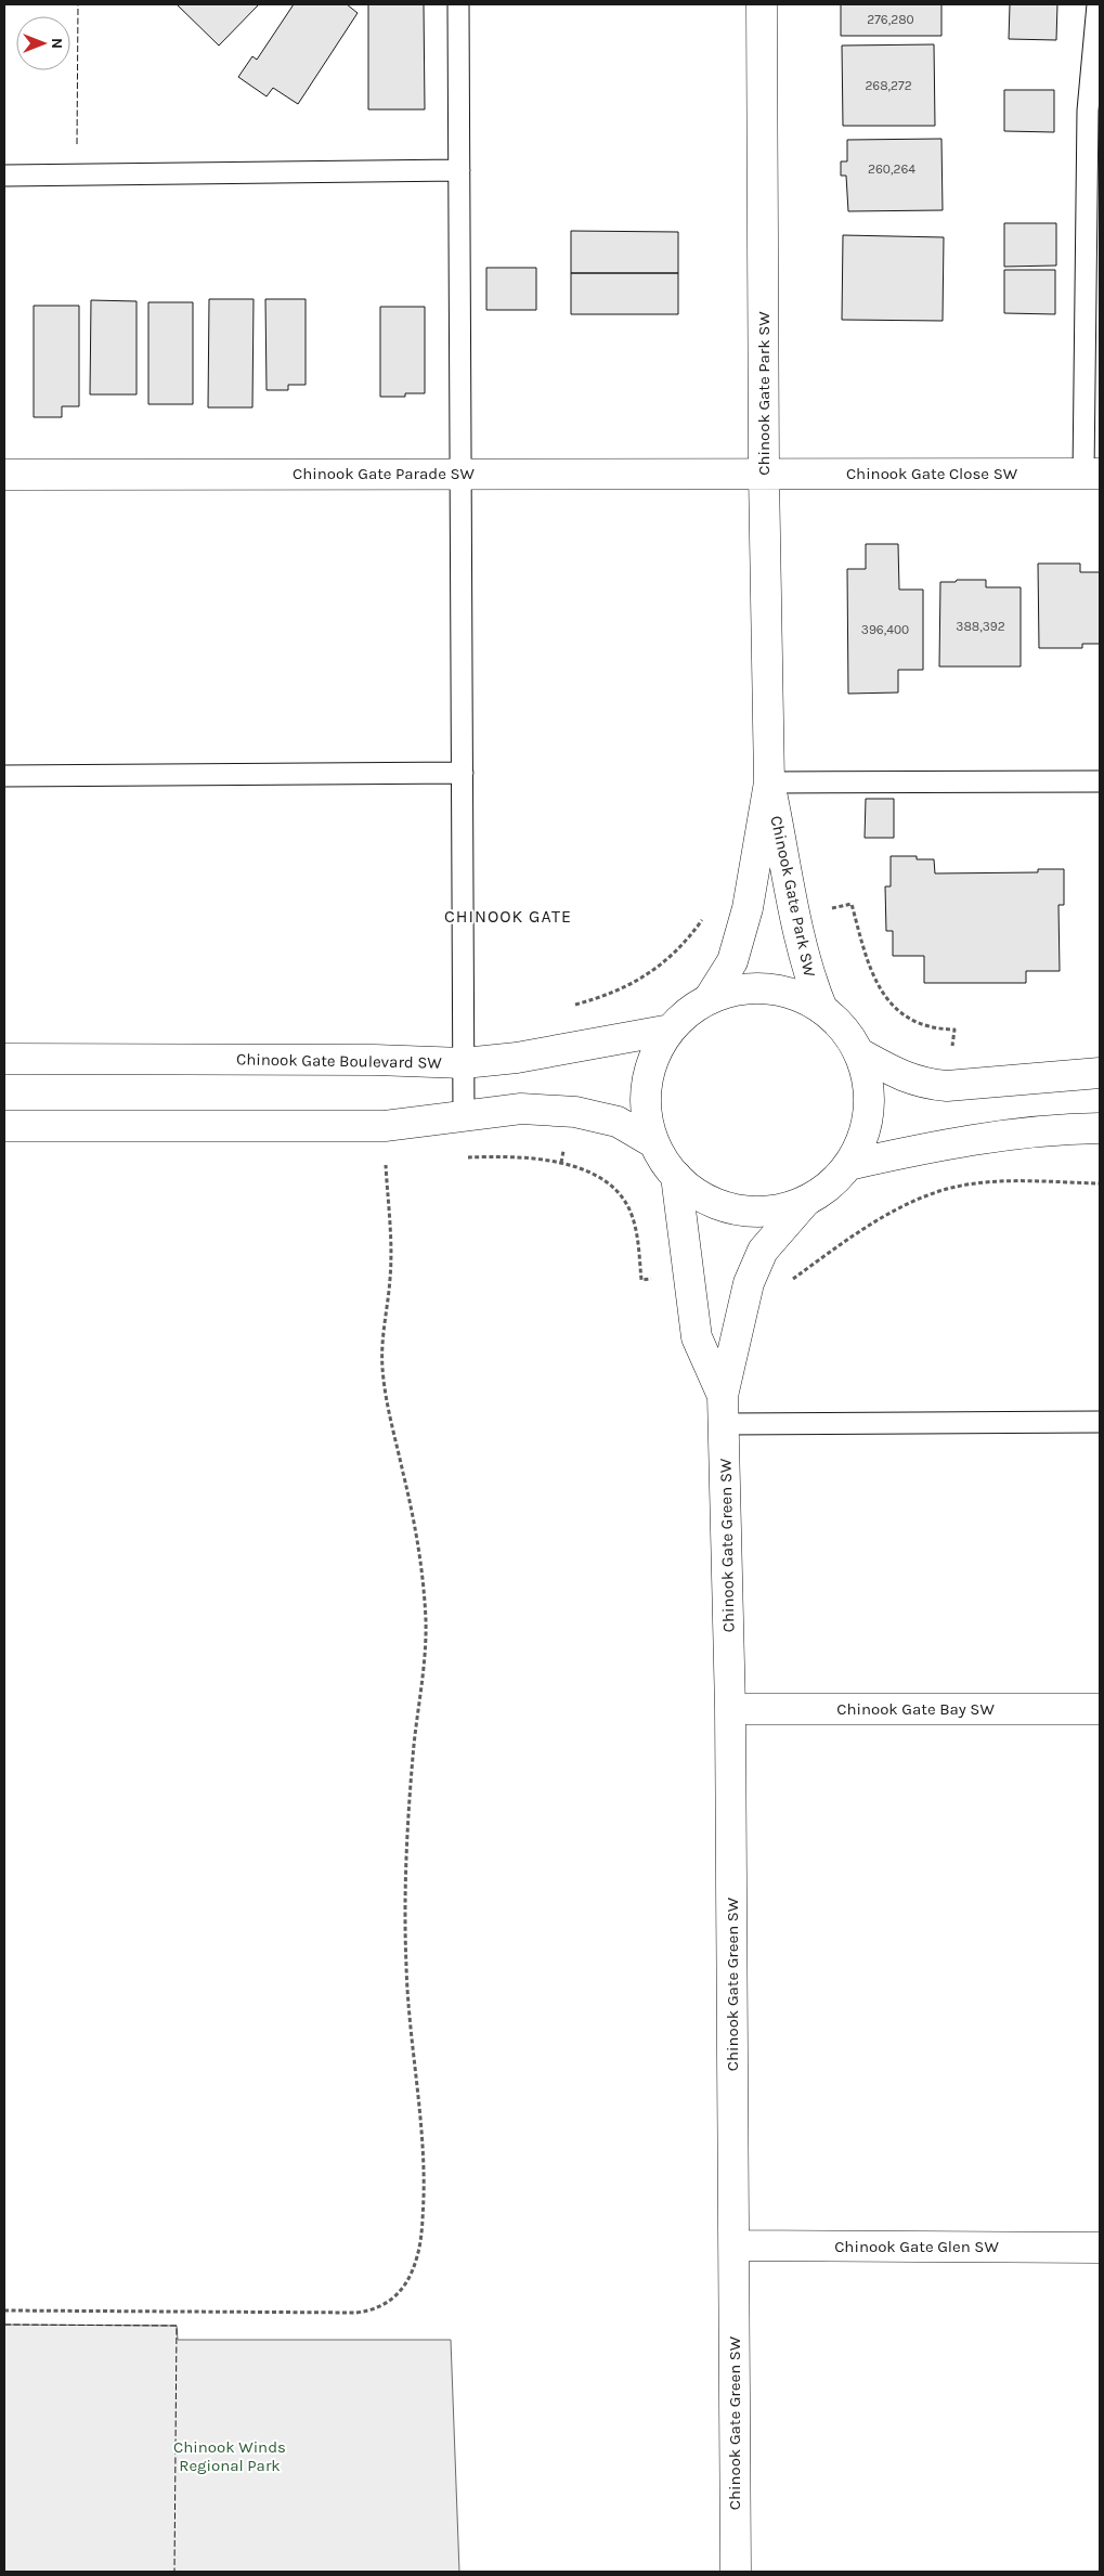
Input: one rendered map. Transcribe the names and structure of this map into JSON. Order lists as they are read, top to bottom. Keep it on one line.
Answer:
{"streets":{"street":["Chinook Gate Park SW","Chinook Gate Parade SW","Chinook Gate Close SW","Chinook Gate Boulevard SW","Chinook Gate Green SW","Chinook Gate Bay SW","Chinook Gate Glen SW"]},"crossings":[["Chinook Gate Park SW","Chinook Gate Parade SW"],["Chinook Gate Park SW","Chinook Gate Close SW"],["Chinook Gate Parade SW","Chinook Gate Close SW"],["Chinook Gate Green SW","Chinook Gate Bay SW"],["Chinook Gate Green SW","Chinook Gate Glen SW"]],"districts":["CHINOOK GATE"],"parks":["Chinook Winds Regional Park"],"house_numbers":["276,280","268,272","260,264","388,392","396,400"],"north":"right"}
